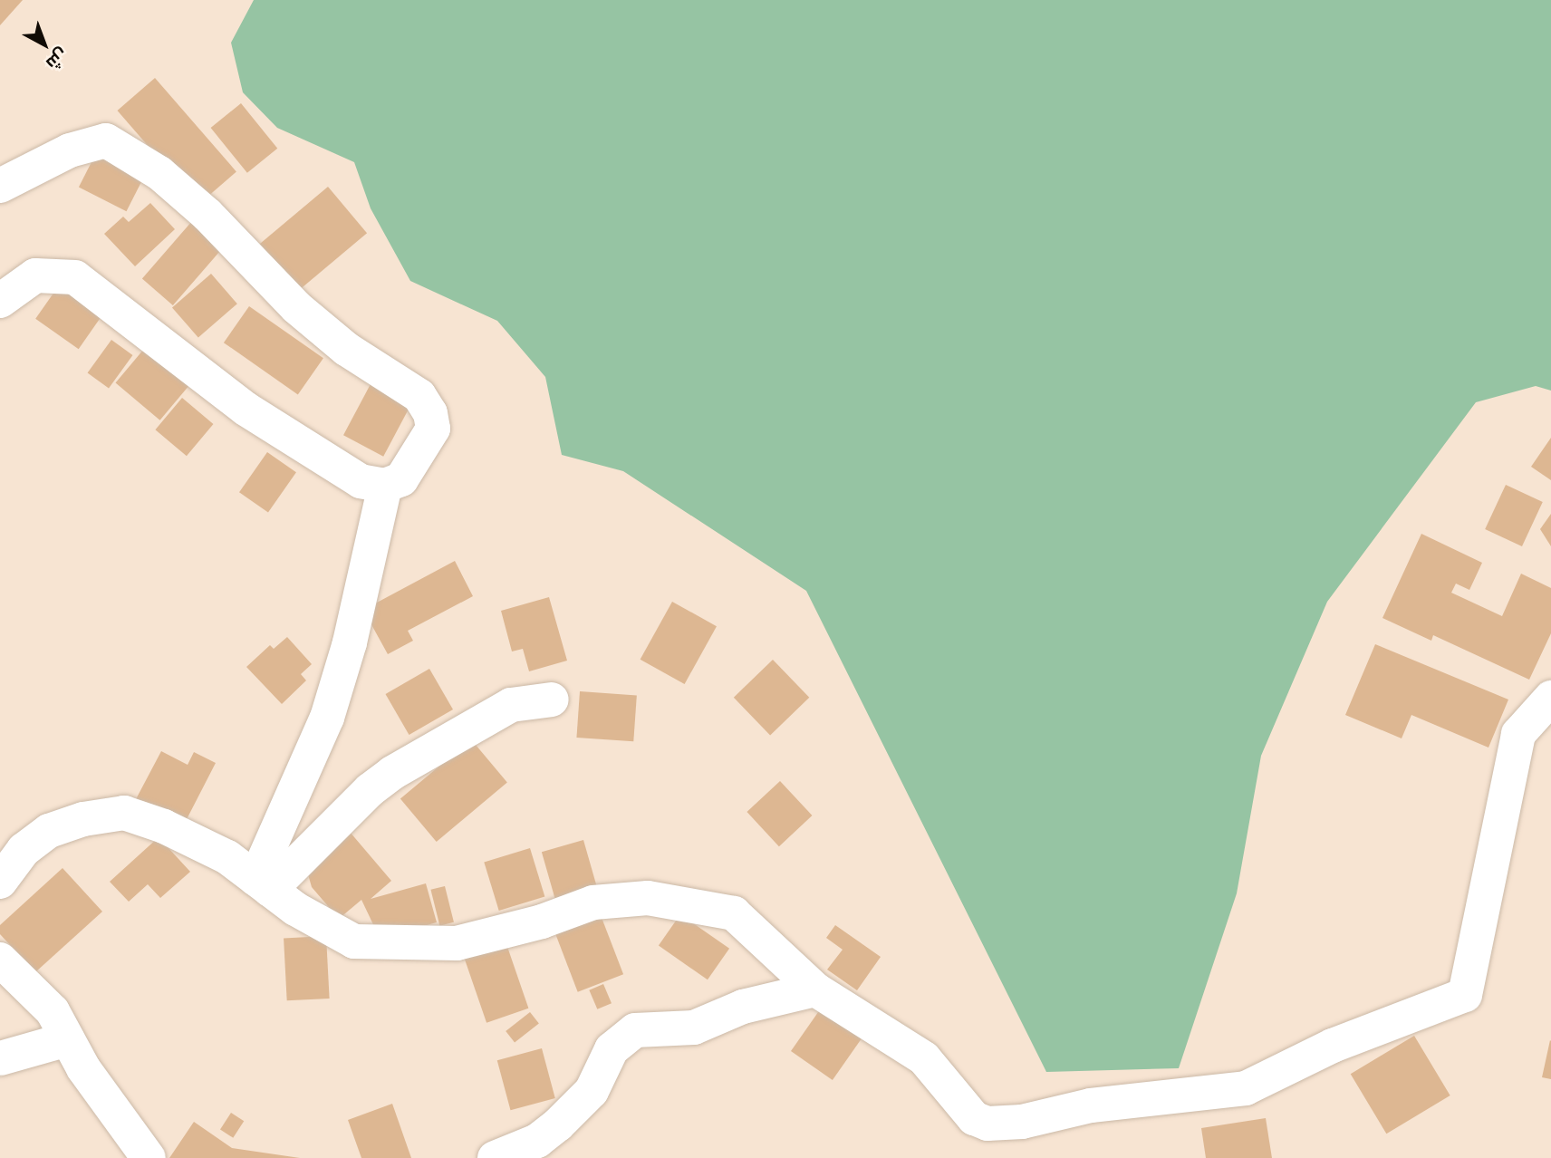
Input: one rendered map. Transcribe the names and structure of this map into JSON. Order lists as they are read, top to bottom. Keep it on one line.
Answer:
{"north":"bottom right"}
